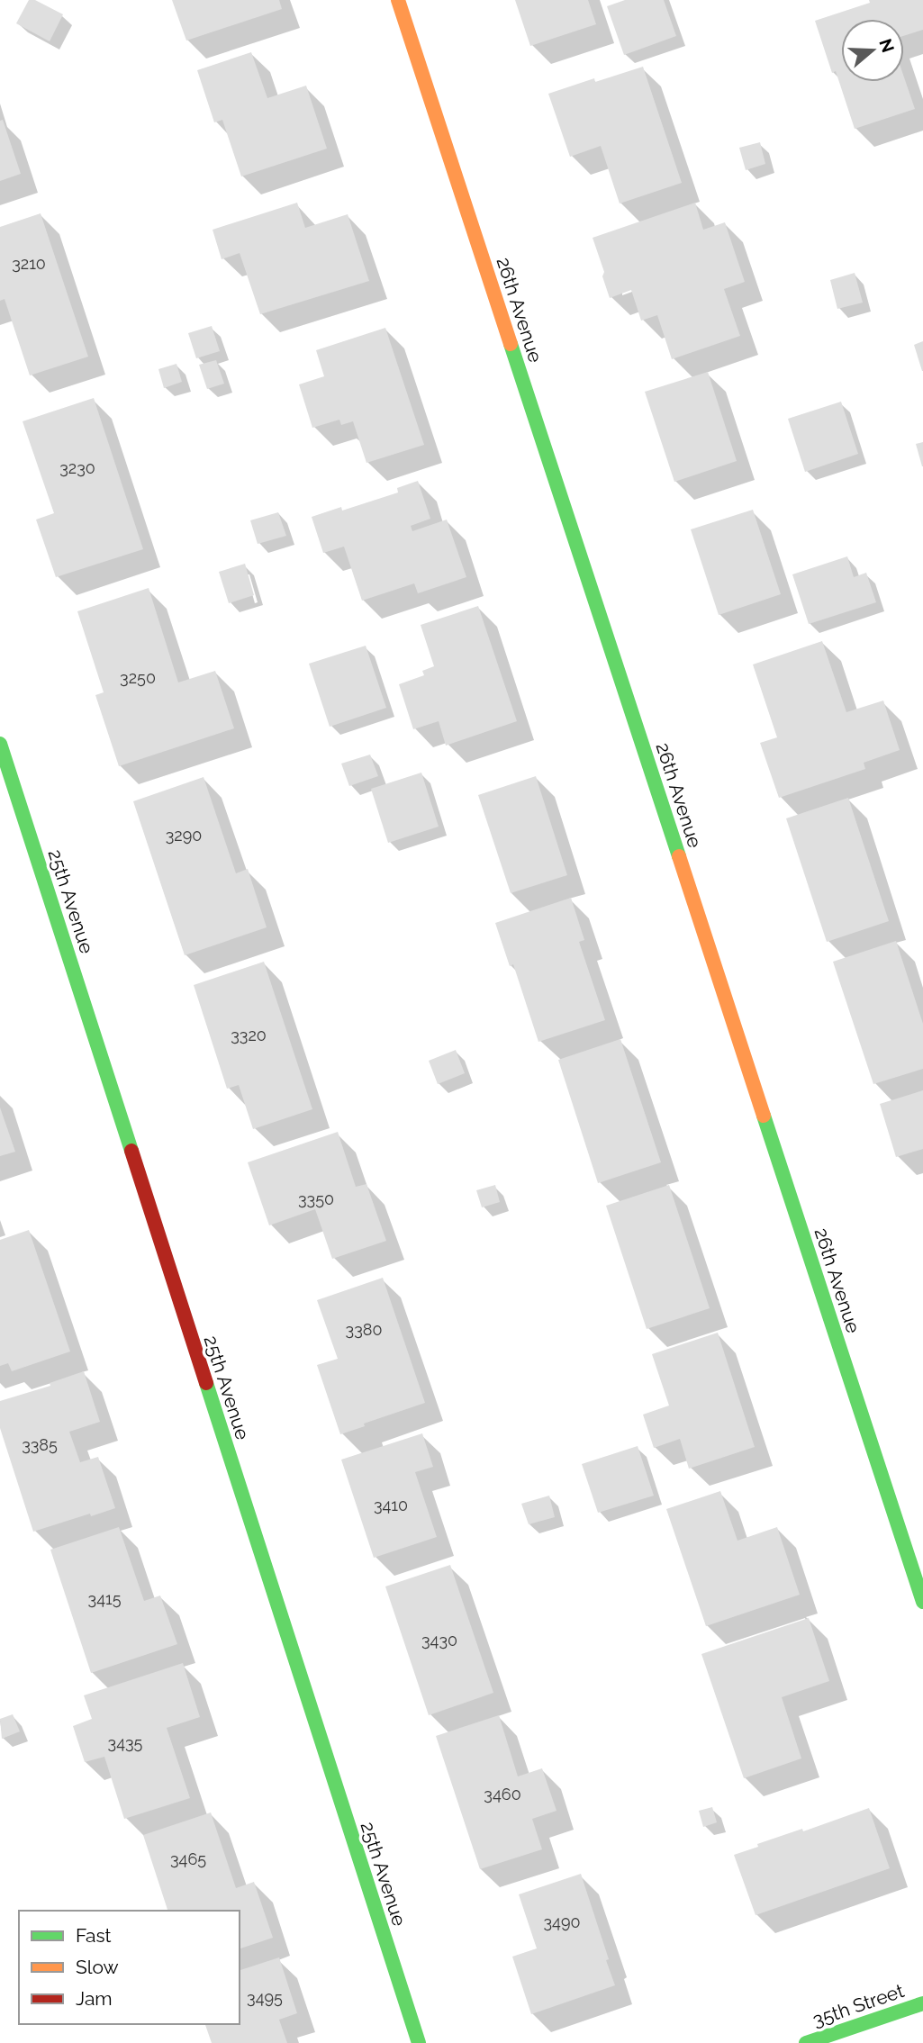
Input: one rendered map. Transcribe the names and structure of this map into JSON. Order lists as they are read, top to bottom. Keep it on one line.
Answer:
{"streets":{"street":["26th Avenue","25th Avenue","35th Street"]},"house_numbers":["3210","3230","3250","3290","3320","3350","3380","3385","3410","3415","3430","3435","3460","3465","3490","3495"],"legend":["Fast","Slow","Jam"],"north":"right"}
